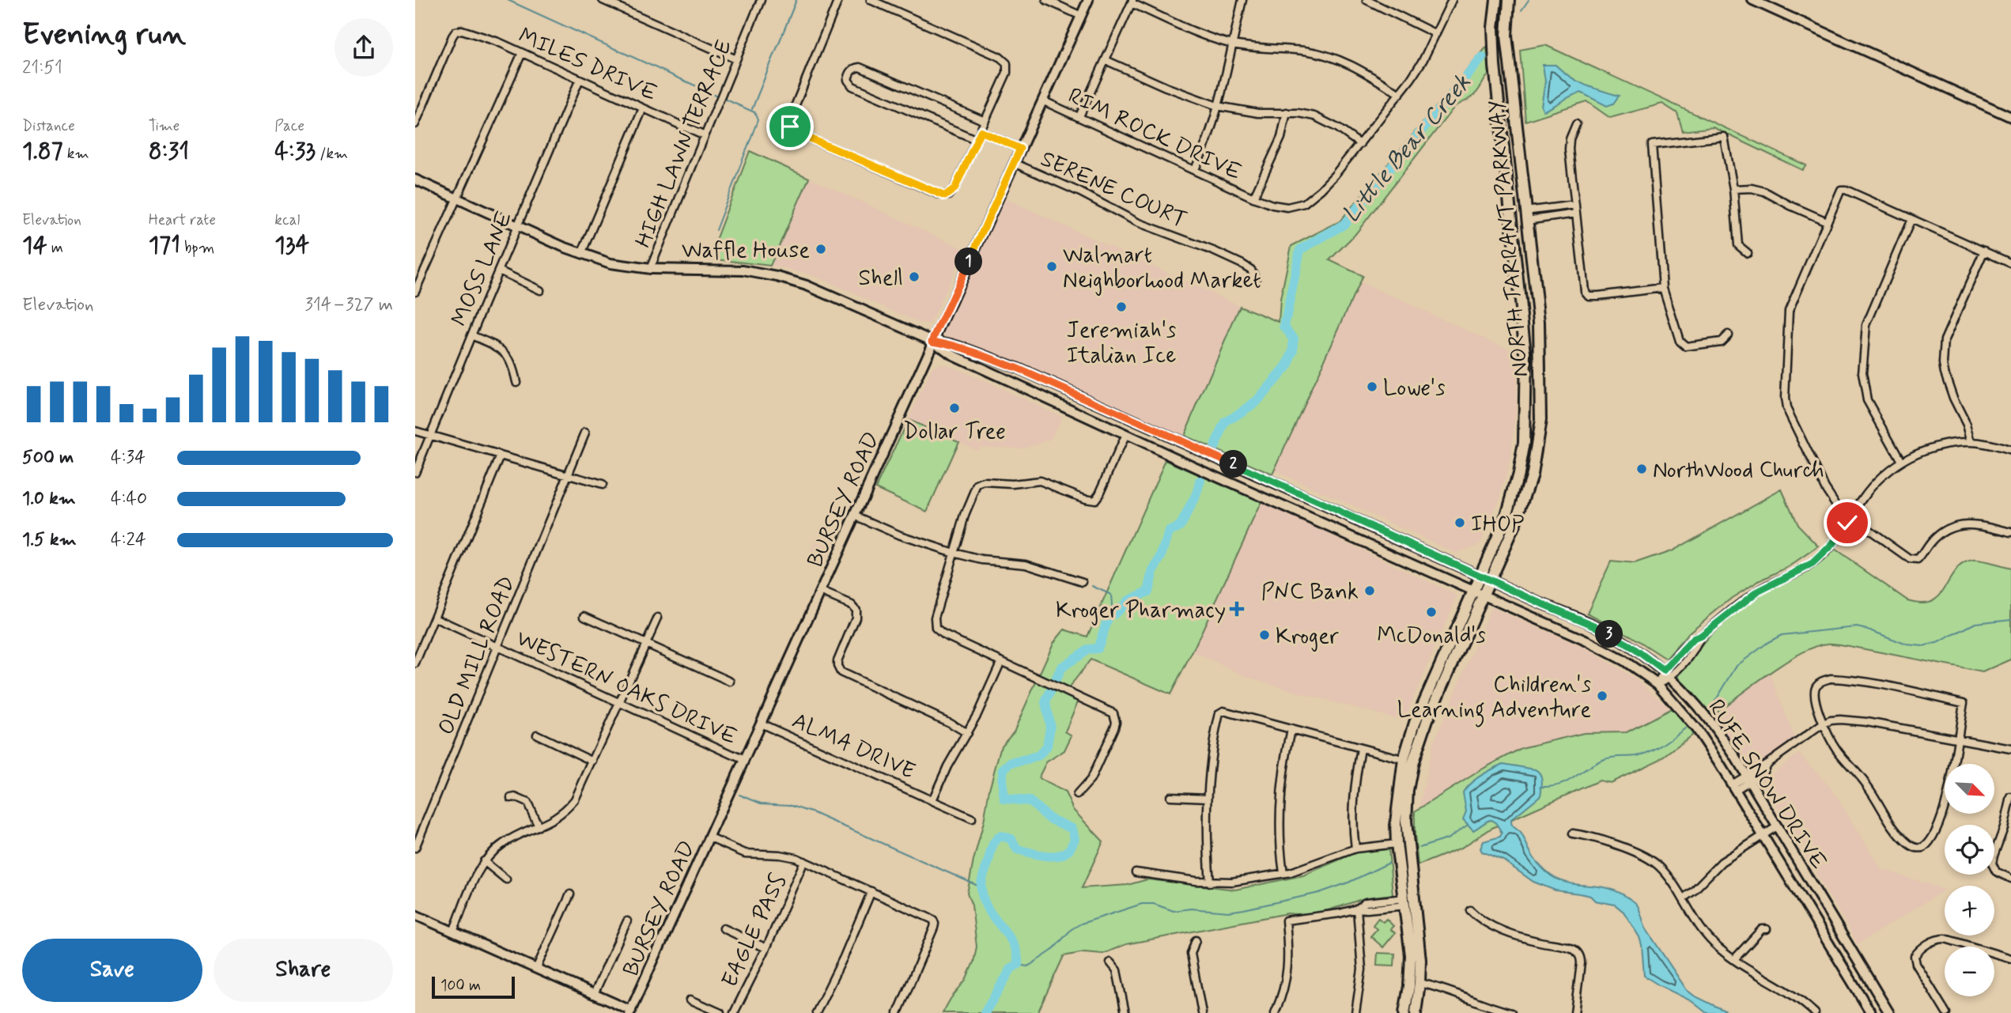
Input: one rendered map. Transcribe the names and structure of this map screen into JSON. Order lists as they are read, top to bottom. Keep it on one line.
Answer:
{"streets":{"main road":["NORTH TARRANT PARKWAY","BURSEY ROAD","RUFE SNOW DRIVE"],"street":["MILES DRIVE","RIM ROCK DRIVE","HIGH LAWN TERRACE","SERENE COURT","MOSS LANE","OLD MILL ROAD","WESTERN OAKS DRIVE","ALMA DRIVE","EAGLE PASS"]},"crossings":[["MILES DRIVE","HIGH LAWN TERRACE"],["MILES DRIVE","MOSS LANE"],["RIM ROCK DRIVE","BURSEY ROAD"],["HIGH LAWN TERRACE","RUFE SNOW DRIVE"],["SERENE COURT","BURSEY ROAD"],["NORTH TARRANT PARKWAY","RUFE SNOW DRIVE"],["MOSS LANE","RUFE SNOW DRIVE"],["BURSEY ROAD","WESTERN OAKS DRIVE"],["BURSEY ROAD","ALMA DRIVE"],["BURSEY ROAD","RUFE SNOW DRIVE"],["OLD MILL ROAD","WESTERN OAKS DRIVE"]],"water":["Little Bear Creek"],"places":{"other":["Waffle House","Walmart Neighborhood Market","Shell","Jeremiah's Italian Ice","Lowe's","Dollar Tree","NorthWood Church","IHOP","PNC Bank","McDonald's","Kroger","Children's Learning Adventure"],"health":["Kroger Pharmacy"]},"scale_bar":"100 m","north":"bottom right","page":{"heading":["Evening run","21:51"],"stats":[["Distance","1.87 km"],["Time","8:31"],["Pace","4:33 /km"],["Elevation","14 m"],["Heart rate","171 bpm"],["kcal","134"]],"pins":["1","2","3"],"chart":["Elevation","314–327 m"],"list":[{"name":"500 m","note":"4:34"},{"name":"1.0 km","note":"4:40"},{"name":"1.5 km","note":"4:24"}],"map_buttons":["+","−"],"buttons":["Save","Share"],"scale":"100 m"}}
